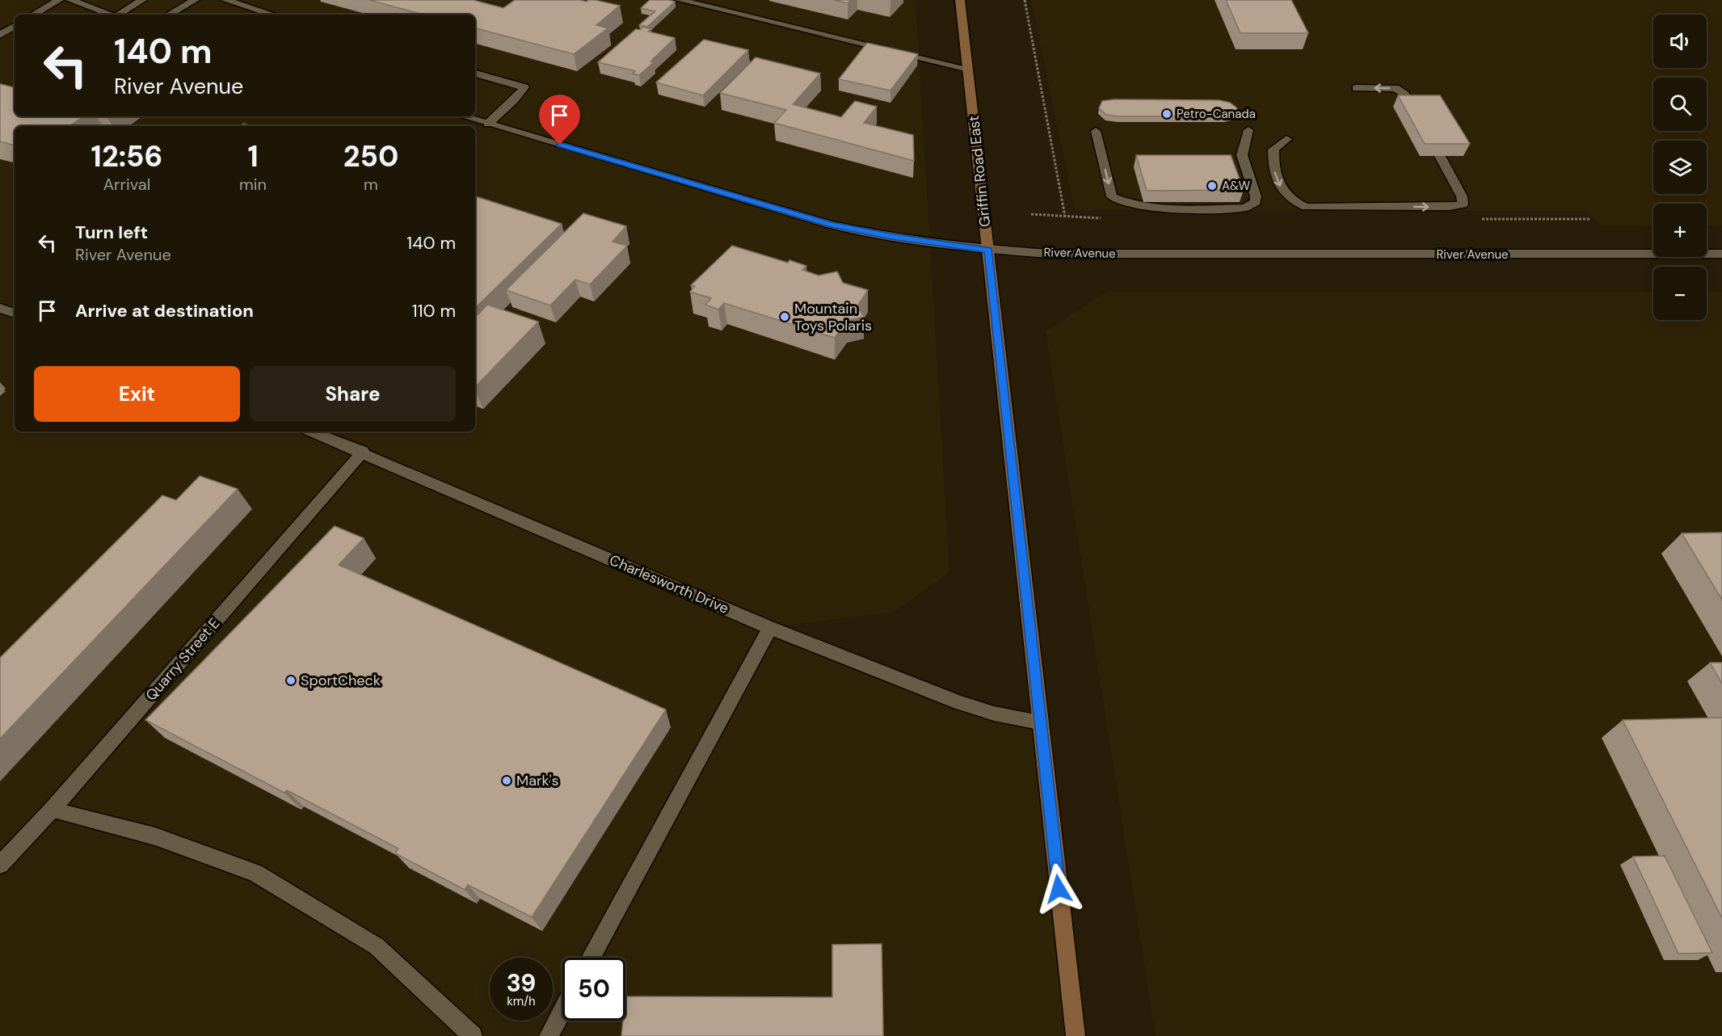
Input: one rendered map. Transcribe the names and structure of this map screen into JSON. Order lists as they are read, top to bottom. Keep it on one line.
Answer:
{"streets":{"main road":["Griffin Road East"],"street":["River Avenue","Charlesworth Drive","Quarry Street E"]},"crossings":[["Griffin Road East","River Avenue"],["Griffin Road East","Charlesworth Drive"],["Charlesworth Drive","Quarry Street E"]],"places":["Petro-Canada","A&W","Mountain Toys Polaris","SportCheck","Mark's"],"page":{"map_buttons":["+","−"],"turn":["140 m","River Avenue"],"eta":["12:56","Arrival","1","min","250","m"],"list":[{"name":"Turn left","note":"River Avenue","value":"140 m"},{"name":"Arrive at destination","value":"110 m"}],"buttons":["Exit","Share"],"speed":"39 km/h","limit":"50"}}
